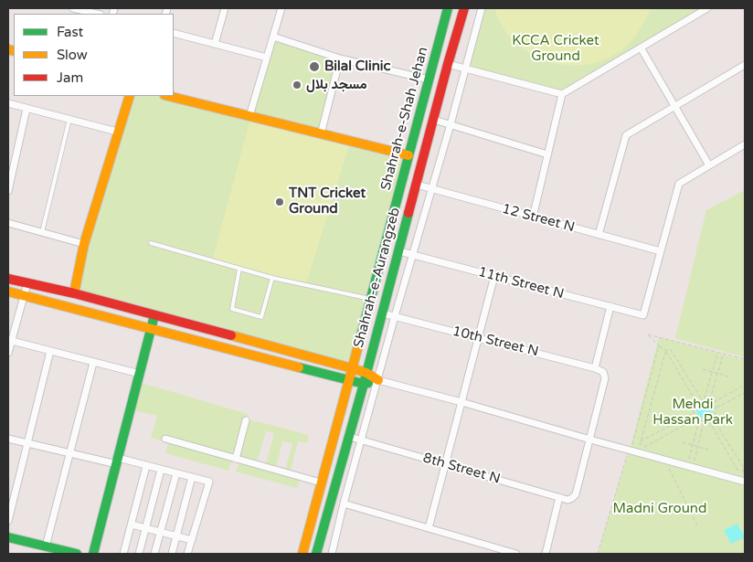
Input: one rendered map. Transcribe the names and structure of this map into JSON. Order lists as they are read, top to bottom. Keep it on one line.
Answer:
{"streets":{"main road":["Shahrah-e-Shah Jehan","Shahrah-e-Aurangzeb"],"street":["12 Street N","11th Street N","10th Street N","8th Street N"]},"crossings":[["12 Street N","Shahrah-e-Aurangzeb"],["12 Street N","11th Street N"],["Shahrah-e-Aurangzeb","11th Street N"],["Shahrah-e-Aurangzeb","10th Street N"],["Shahrah-e-Aurangzeb","8th Street N"],["10th Street N","8th Street N"]],"parks":["KCCA Cricket Ground","Mehdi Hassan Park","Madni Ground"],"places":["Bilal Clinic","مسجد بلال","TNT Cricket Ground"],"legend":["Fast","Slow","Jam"]}
